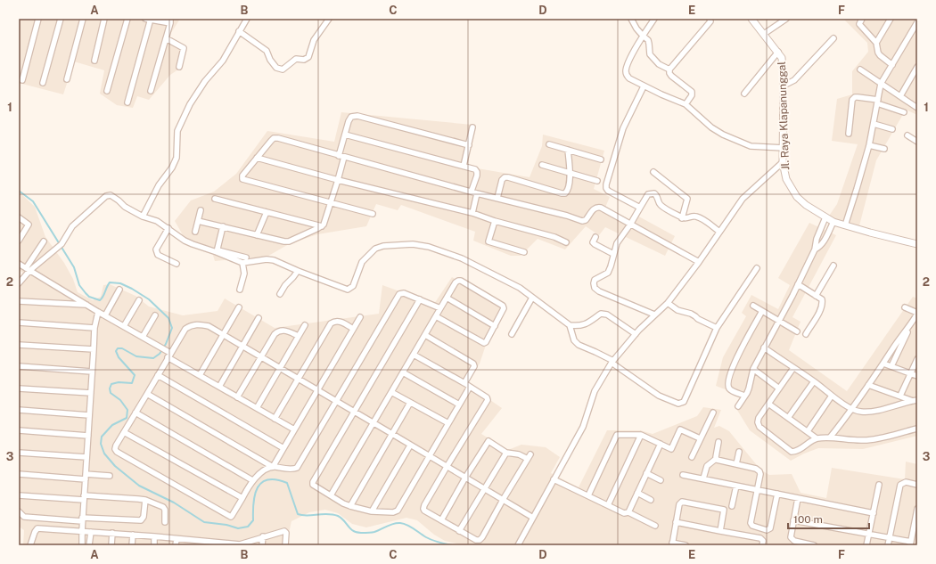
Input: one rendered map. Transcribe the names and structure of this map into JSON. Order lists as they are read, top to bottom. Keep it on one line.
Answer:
{"streets":{"street":["Jl. Raya Klapanunggal"]},"scale_bar":"100 m","grid":{"columns":["A","B","C","D","E","F"],"rows":["1","2","3"]}}
